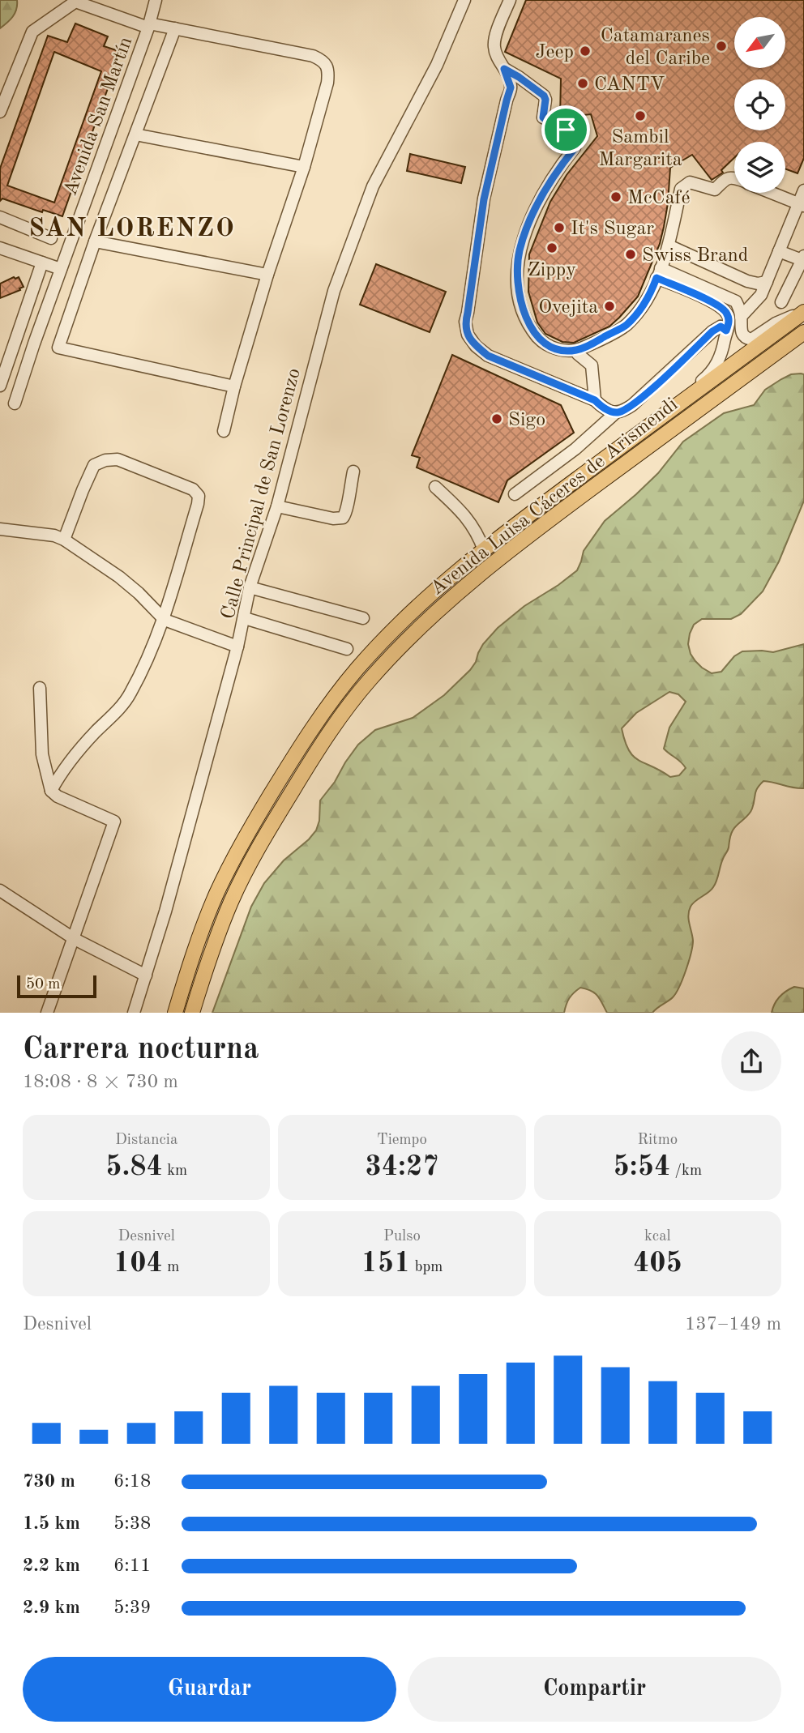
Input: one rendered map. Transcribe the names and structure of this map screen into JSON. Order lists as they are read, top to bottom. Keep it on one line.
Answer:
{"streets":{"main road":["Avenida Luisa Cáceres de Arismendi"],"street":["Avenida San Martín","Calle Principal de San Lorenzo"]},"districts":["SAN LORENZO"],"places":["Catamaranes del Caribe","Jeep","CANTV","Sambil Margarita","McCafé","It's Sugar","Zippy","Swiss Brand","Ovejita","Sigo"],"scale_bar":"50 m","north":"bottom left","page":{"scale":"50 m","heading":["Carrera nocturna","18:08 · 8 × 730 m"],"stats":[["Distancia","5.84 km"],["Tiempo","34:27"],["Ritmo","5:54 /km"],["Desnivel","104 m"],["Pulso","151 bpm"],["kcal","405"]],"chart":["Desnivel","137–149 m"],"list":[{"name":"730 m","note":"6:18"},{"name":"1.5 km","note":"5:38"},{"name":"2.2 km","note":"6:11"},{"name":"2.9 km","note":"5:39"}],"buttons":["Guardar","Compartir"]}}
